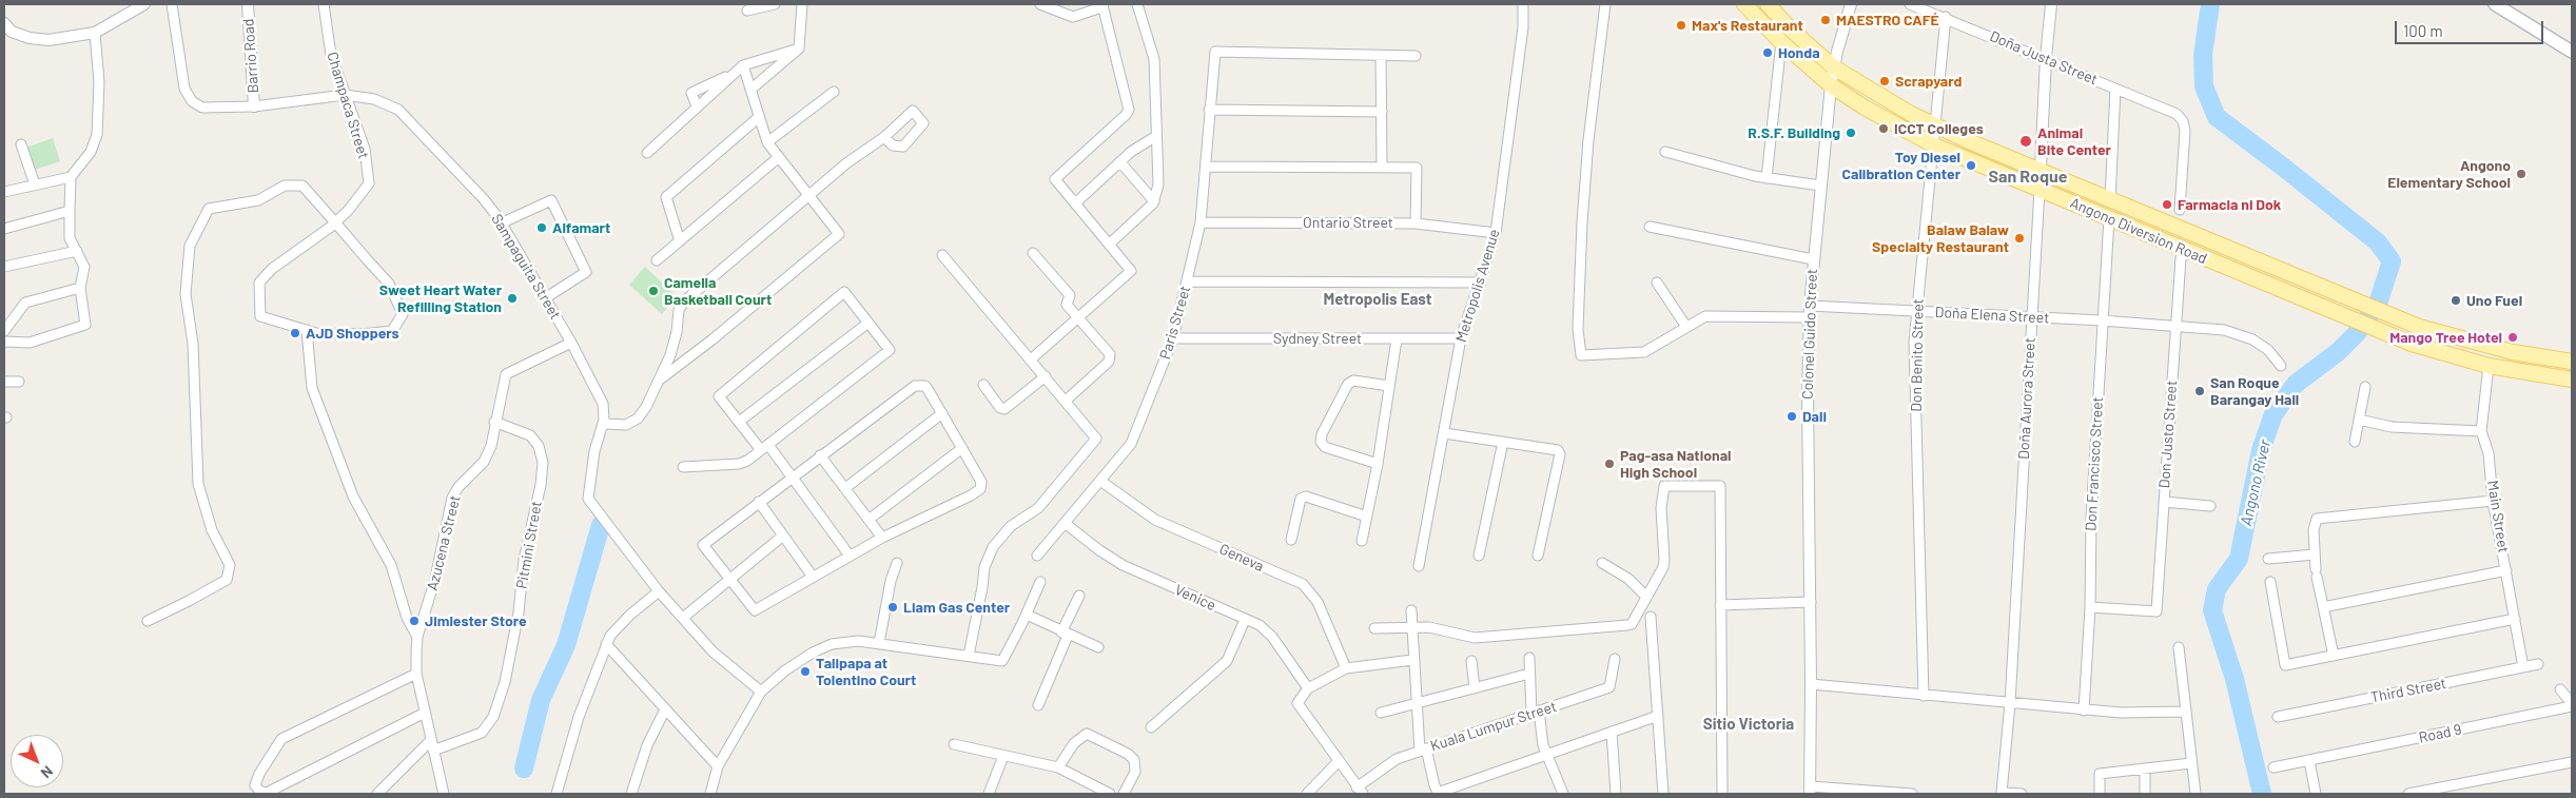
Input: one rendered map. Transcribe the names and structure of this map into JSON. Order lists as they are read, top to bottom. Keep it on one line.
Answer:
{"streets":{"main road":["Angono Diversion Road"],"street":["Barrio Road","Doña Justa Street","Champaca Street","Ontario Street","Sampaguita Street","Metropolis Avenue","Doña Elena Street","Paris Street","Colonel Guido Street","Sydney Street","Don Benito Street","Doña Aurora Street","Don Justo Street","Don Francisco Street","Main Street","Azucena Street","Pitmini Street","Geneva","Venice","Third Street","Kuala Lumpur Street","Road 9"]},"crossings":[["Barrio Road","Sampaguita Street"],["Doña Justa Street","Don Benito Street"],["Doña Justa Street","Doña Aurora Street"],["Champaca Street","Sampaguita Street"],["Ontario Street","Metropolis Avenue"],["Ontario Street","Paris Street"],["Angono Diversion Road","Colonel Guido Street"],["Angono Diversion Road","Don Benito Street"],["Angono Diversion Road","Doña Aurora Street"],["Angono Diversion Road","Don Francisco Street"],["Angono Diversion Road","Main Street"],["Sampaguita Street","Azucena Street"],["Metropolis Avenue","Sydney Street"],["Doña Elena Street","Colonel Guido Street"],["Doña Elena Street","Don Benito Street"],["Doña Elena Street","Doña Aurora Street"],["Doña Elena Street","Don Justo Street"],["Doña Elena Street","Don Francisco Street"],["Paris Street","Sydney Street"],["Paris Street","Geneva"],["Paris Street","Venice"],["Don Justo Street","Don Francisco Street"],["Main Street","Third Street"],["Azucena Street","Pitmini Street"]],"districts":["San Roque","Metropolis East","Sitio Victoria"],"water":["Angono River"],"places":["MAESTRO CAFÉ","Max's Restaurant","Honda","Scrapyard","ICCT Colleges","R.S.F. Building","Animal Bite Center","Toy Diesel Calibration Center","Angono Elementary School","Farmacia ni Dok","Alfamart","Balaw Balaw Specialty Restaurant","Camella Basketball Court","Sweet Heart Water Refilling Station","Uno Fuel","AJD Shoppers","Mango Tree Hotel","San Roque Barangay Hall","Dali","Pag-asa National High School","Liam Gas Center","Jimlester Store","Talipapa at Tolentino Court"],"scale_bar":"100 m","north":"bottom right"}
